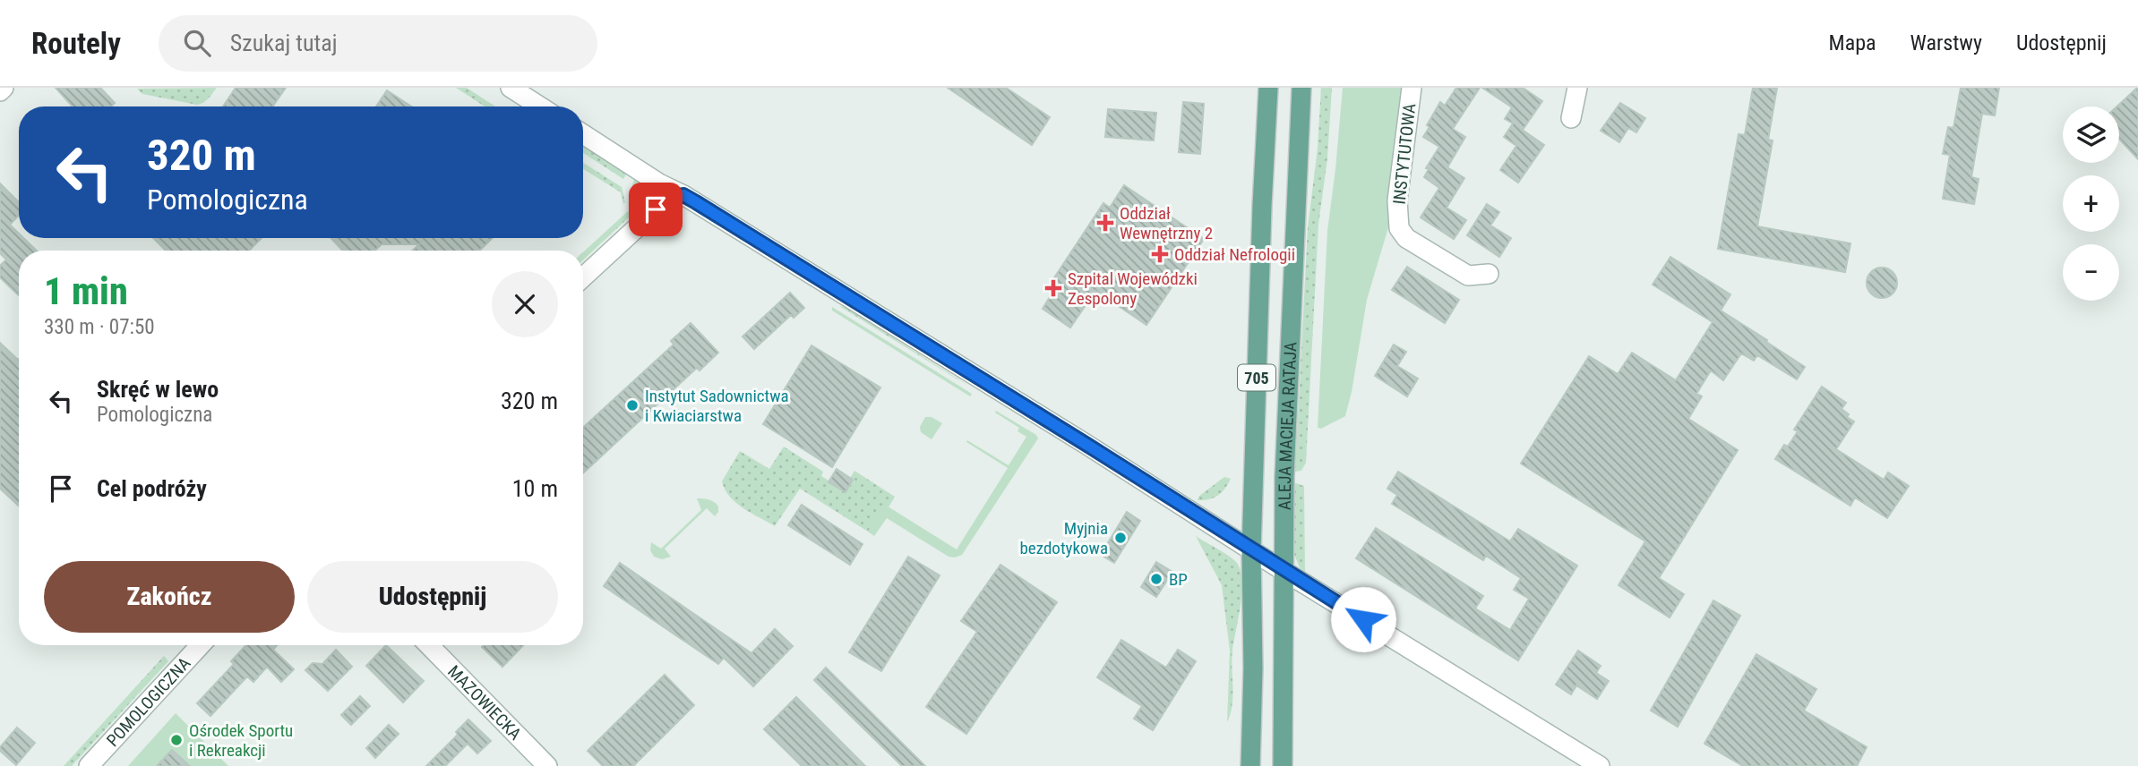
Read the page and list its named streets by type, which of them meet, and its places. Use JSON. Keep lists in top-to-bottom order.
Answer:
{
  "streets": {
    "main road": ["705", "ALEJA MACIEJA RATAJA"],
    "street": ["INSTYTUTOWA", "POMOLOGICZNA", "MAZOWIECKA"]
  },
  "places": {
    "health": ["Oddział Wewnętrzny 2", "Oddział Nefrologii", "Szpital Wojewódzki Zespolony"],
    "other": [
      "Instytut Sadownictwa i Kwiaciarstwa",
      "Myjnia bezdotykowa",
      "BP",
      "Ośrodek Sportu i Rekreakcji"
    ]
  },
  "page": {
    "header": "Routely",
    "search": "Szukaj tutaj",
    "nav": ["Mapa", "Warstwy", "Udostępnij"],
    "map_buttons": ["+", "−"],
    "turn": ["320 m", "Pomologiczna"],
    "heading": ["1 min", "330 m · 07:50"],
    "list": [
      {
        "name": "Skręć w lewo",
        "note": "Pomologiczna",
        "value": "320 m"
      },
      {
        "name": "Cel podróży",
        "value": "10 m"
      }
    ],
    "buttons": ["Zakończ", "Udostępnij"]
  }
}
